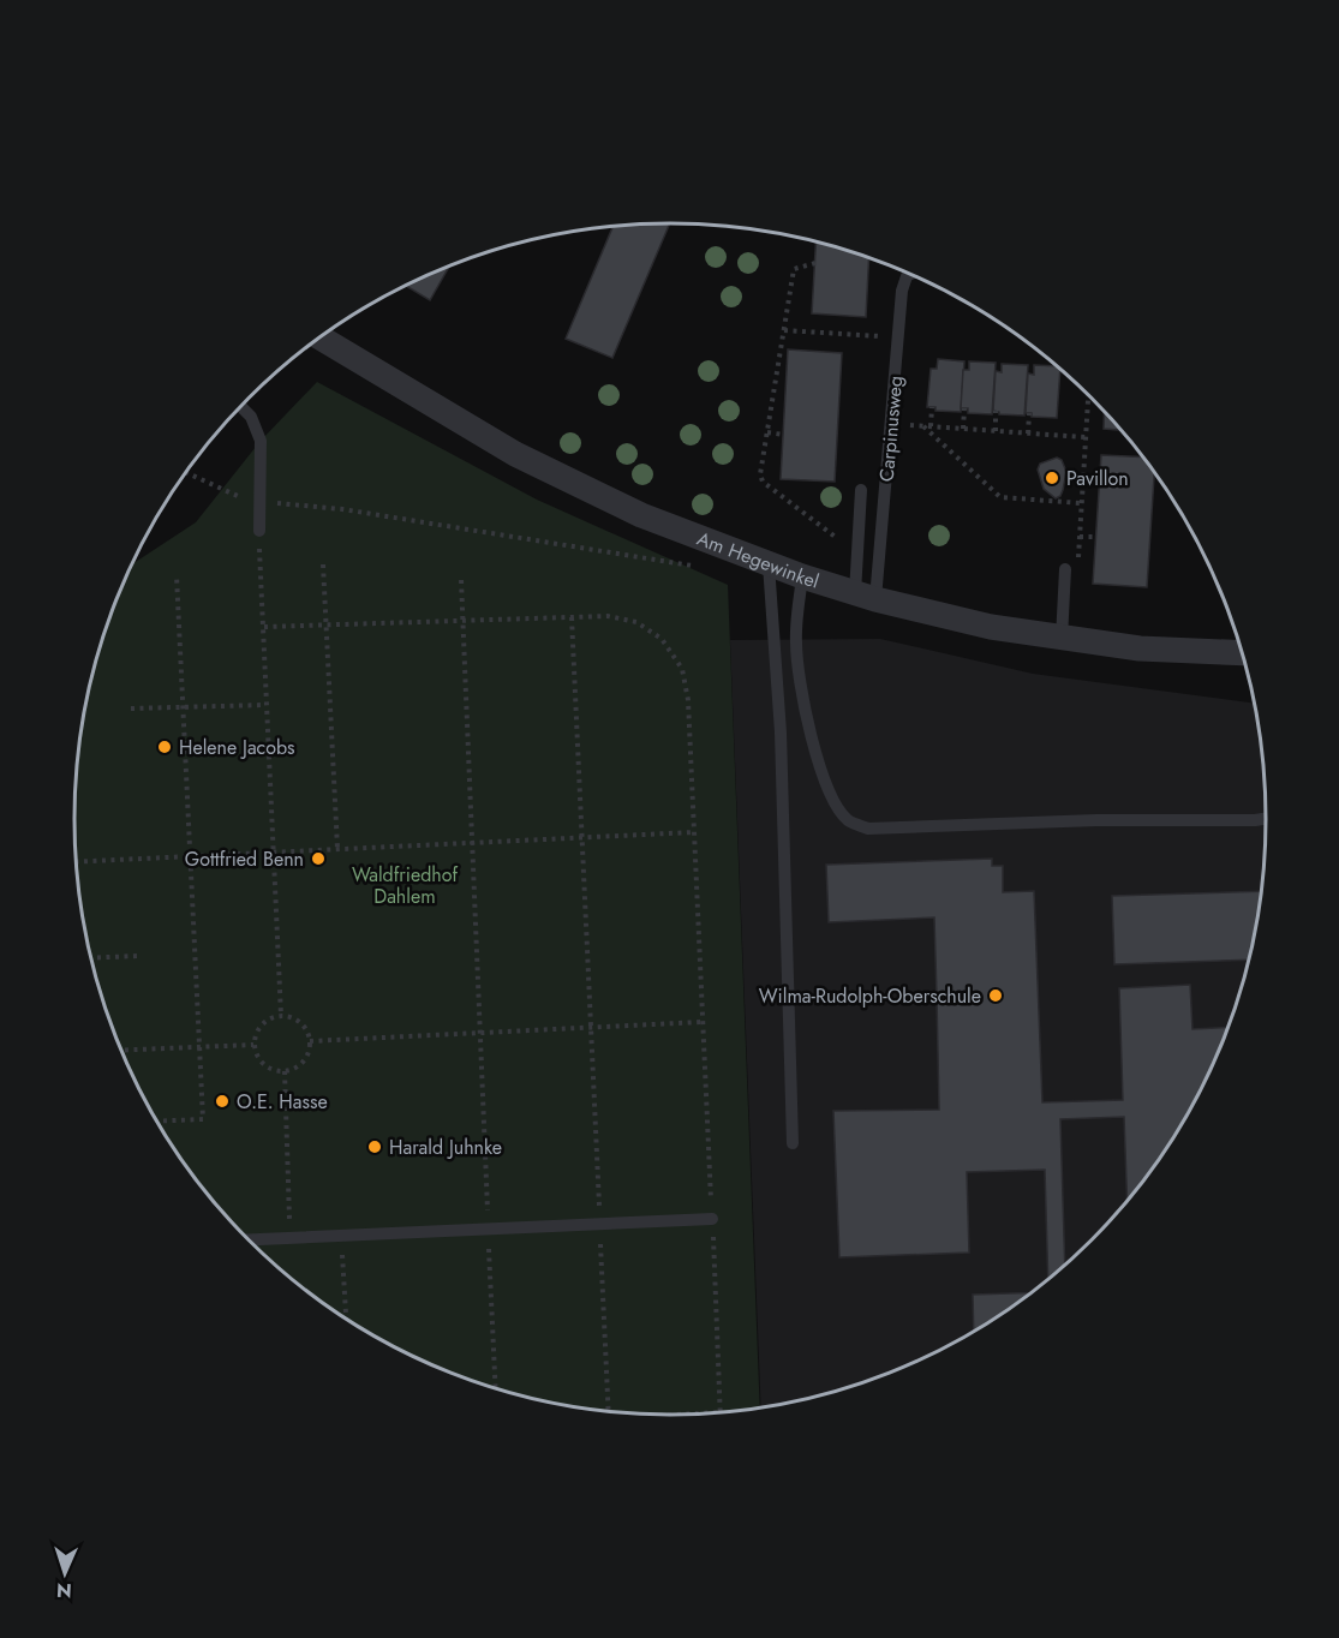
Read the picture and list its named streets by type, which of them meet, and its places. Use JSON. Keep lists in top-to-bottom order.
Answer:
{
  "streets": {
    "street": ["Am Hegewinkel"],
    "lane": ["Carpinusweg"]
  },
  "crossings": [
    ["Carpinusweg", "Am Hegewinkel"]
  ],
  "parks": ["Waldfriedhof Dahlem"],
  "places": [
    "Pavillon",
    "Helene Jacobs",
    "Gottfried Benn",
    "Wilma-Rudolph-Oberschule",
    "O.E. Hasse",
    "Harald Juhnke"
  ],
  "north": "bottom"
}
